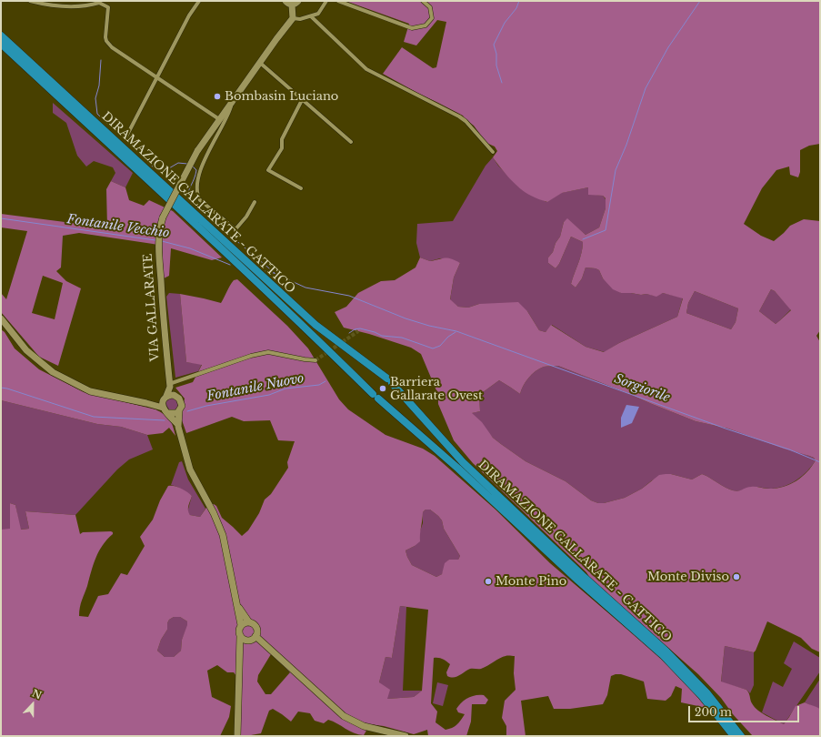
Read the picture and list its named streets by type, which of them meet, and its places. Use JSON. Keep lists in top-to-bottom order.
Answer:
{
  "streets": {
    "highway": ["DIRAMAZIONE GALLARATE - GATTICO"],
    "street": ["VIA GALLARATE"]
  },
  "water": ["Fontanile Vecchio", "Fontanile Nuovo", "Sorgiorile"],
  "places": [
    "Bombasin Luciano",
    "Barriera Gallarate Ovest",
    "Monte Diviso",
    "Monte Pino"
  ],
  "scale_bar": "200 m",
  "north": "top"
}
